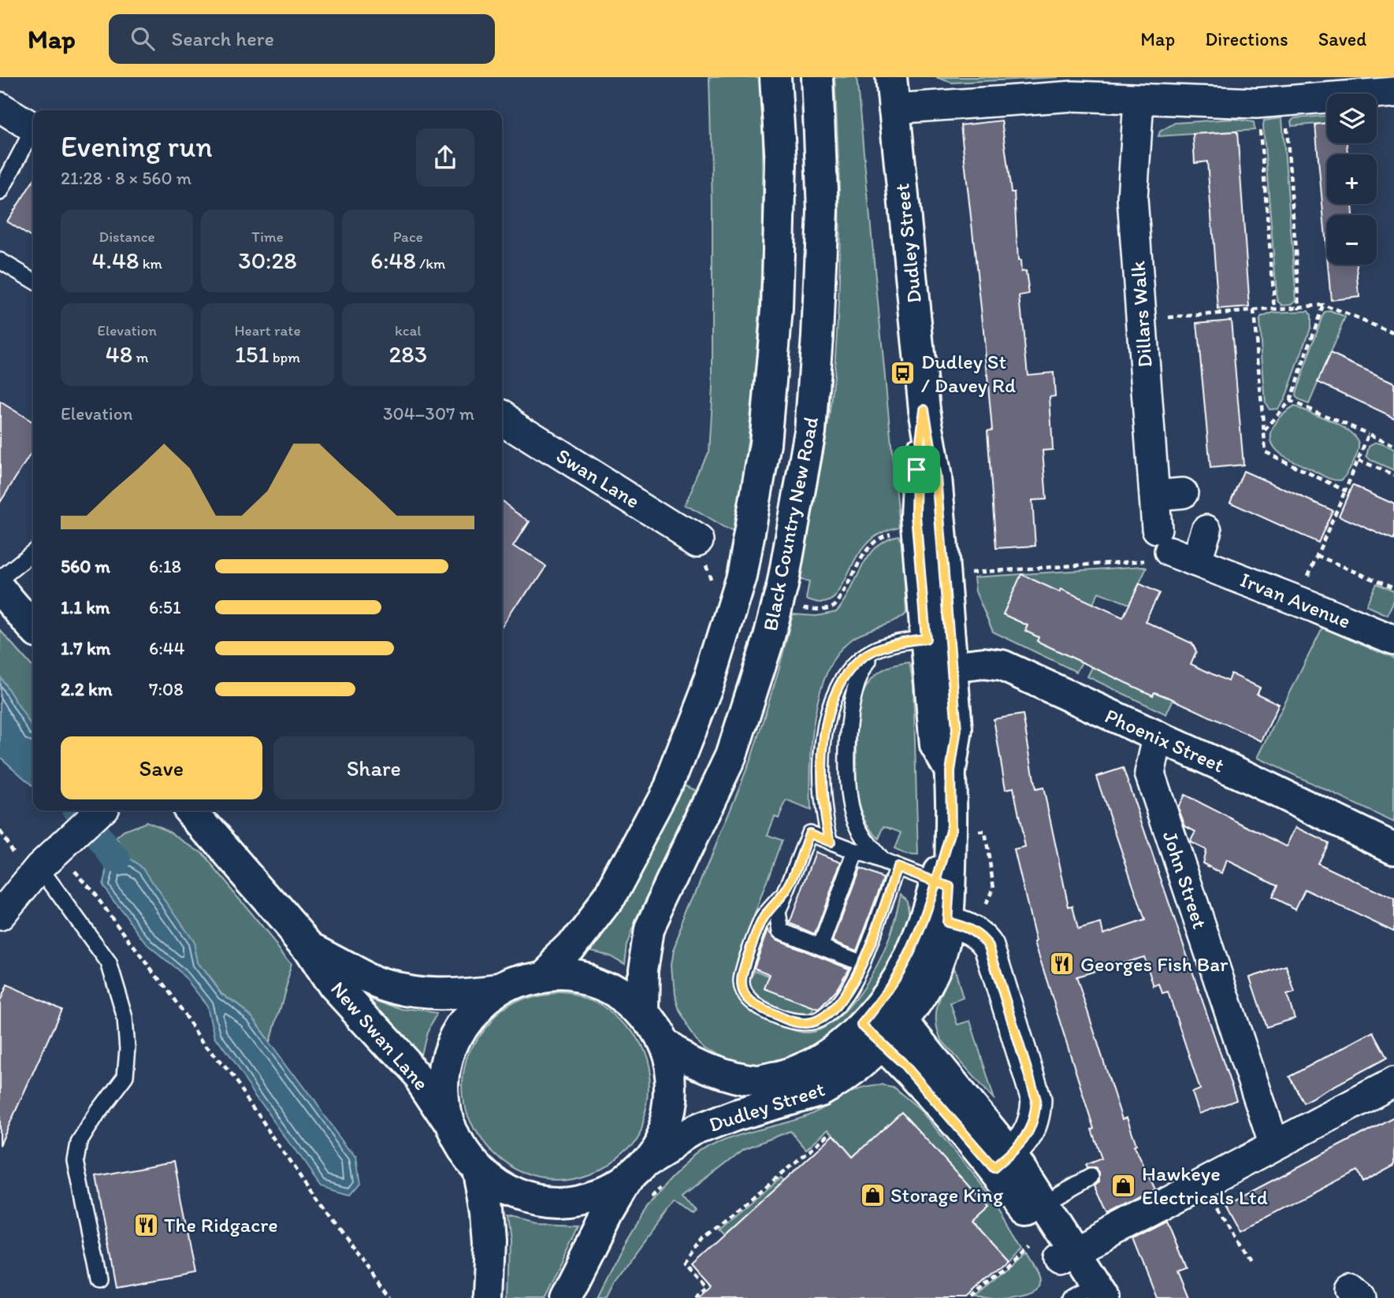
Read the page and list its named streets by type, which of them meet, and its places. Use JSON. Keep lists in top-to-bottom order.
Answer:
{
  "streets": {
    "main road": [
      "Dudley Street",
      "Black Country New Road",
      "Phoenix Street",
      "New Swan Lane"
    ],
    "street": [
      "Dillars Walk",
      "Swan Lane",
      "Irvan Avenue",
      "John Street"
    ]
  },
  "crossings": [
    ["Dudley Street", "Phoenix Street"],
    ["Dillars Walk", "Irvan Avenue"],
    ["Phoenix Street", "John Street"]
  ],
  "places": {
    "bus stop": ["Dudley St / Davey Rd"],
    "restaurant": ["Georges Fish Bar", "The Ridgacre"],
    "shop": ["Hawkeye Electricals Ltd", "Storage King"]
  },
  "page": {
    "header": "Map",
    "search": "Search here",
    "nav": ["Map", "Directions", "Saved"],
    "map_buttons": ["+", "−"],
    "heading": ["Evening run", "21:28 · 8 × 560 m"],
    "stats": [
      ["Distance", "4.48 km"],
      ["Time", "30:28"],
      ["Pace", "6:48 /km"],
      ["Elevation", "48 m"],
      ["Heart rate", "151 bpm"],
      ["kcal", "283"]
    ],
    "chart": ["Elevation", "304–307 m"],
    "list": [
      {
        "name": "560 m",
        "note": "6:18"
      },
      {
        "name": "1.1 km",
        "note": "6:51"
      },
      {
        "name": "1.7 km",
        "note": "6:44"
      },
      {
        "name": "2.2 km",
        "note": "7:08"
      }
    ],
    "buttons": ["Save", "Share"]
  }
}
